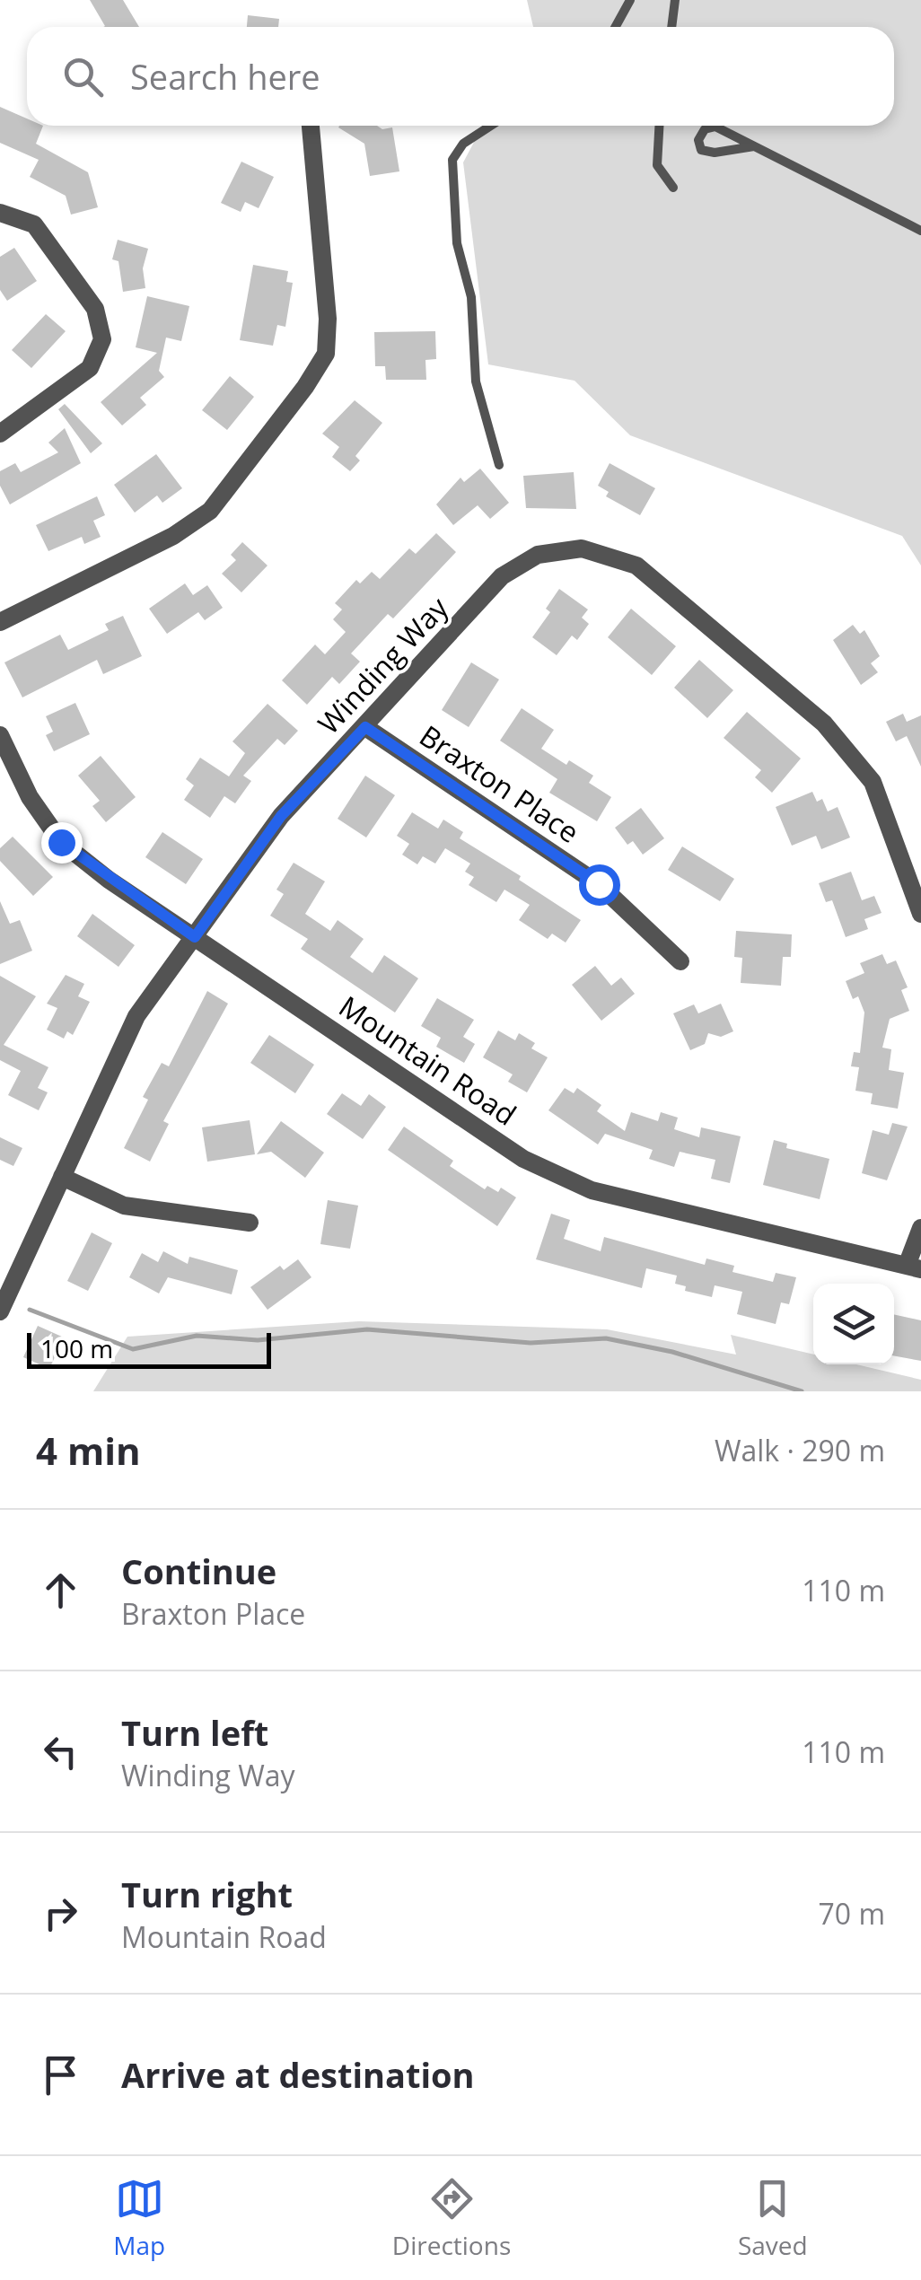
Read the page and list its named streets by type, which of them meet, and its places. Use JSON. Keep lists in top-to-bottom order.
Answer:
{
  "streets": {
    "street": ["Winding Way", "Braxton Place", "Mountain Road"]
  },
  "crossings": [
    ["Winding Way", "Braxton Place"],
    ["Winding Way", "Mountain Road"]
  ],
  "scale_bar": "100 m",
  "page": {
    "search": "Search here",
    "scale": "100 m",
    "heading": ["4 min", "Walk · 290 m"],
    "list": [
      ["Continue", "Braxton Place", "110 m"],
      ["Turn left", "Winding Way", "110 m"],
      ["Turn right", "Mountain Road", "70 m"],
      "Arrive at destination"
    ],
    "nav": ["Map", "Directions", "Saved"]
  }
}
